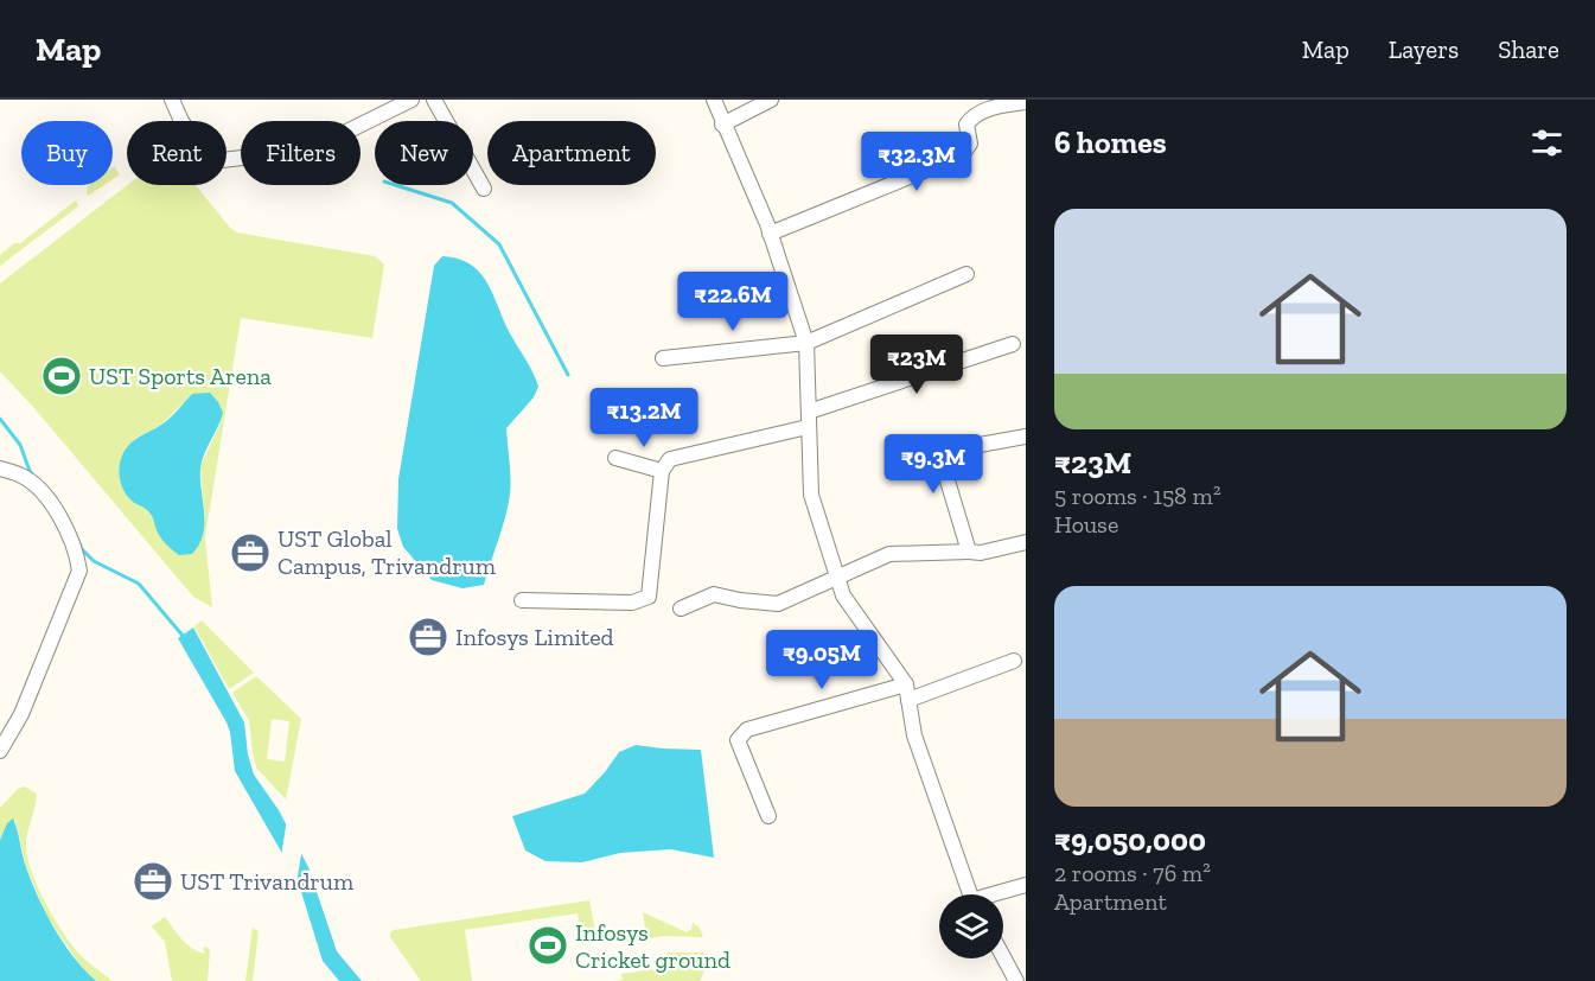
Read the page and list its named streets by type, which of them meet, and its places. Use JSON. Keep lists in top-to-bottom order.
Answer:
{
  "places": {
    "sports": ["UST Sports Arena", "Infosys Cricket ground"],
    "office": ["UST Global Campus, Trivandrum", "Infosys Limited", "UST Trivandrum"]
  },
  "page": {
    "header": "Map",
    "nav": ["Map", "Layers", "Share"],
    "heading": "6 homes",
    "chip": [
      "Buy",
      "Rent",
      "Filters",
      "New",
      "Apartment"
    ],
    "price": [
      "₹32.3M",
      "₹22.6M",
      "₹23M",
      "₹13.2M",
      "₹9.3M",
      "₹9.05M"
    ],
    "list": [
      {
        "name": "₹23M",
        "note": "5 rooms · 158 m² · House"
      },
      {
        "name": "₹9,050,000",
        "note": "2 rooms · 76 m² · Apartment"
      }
    ]
  }
}
